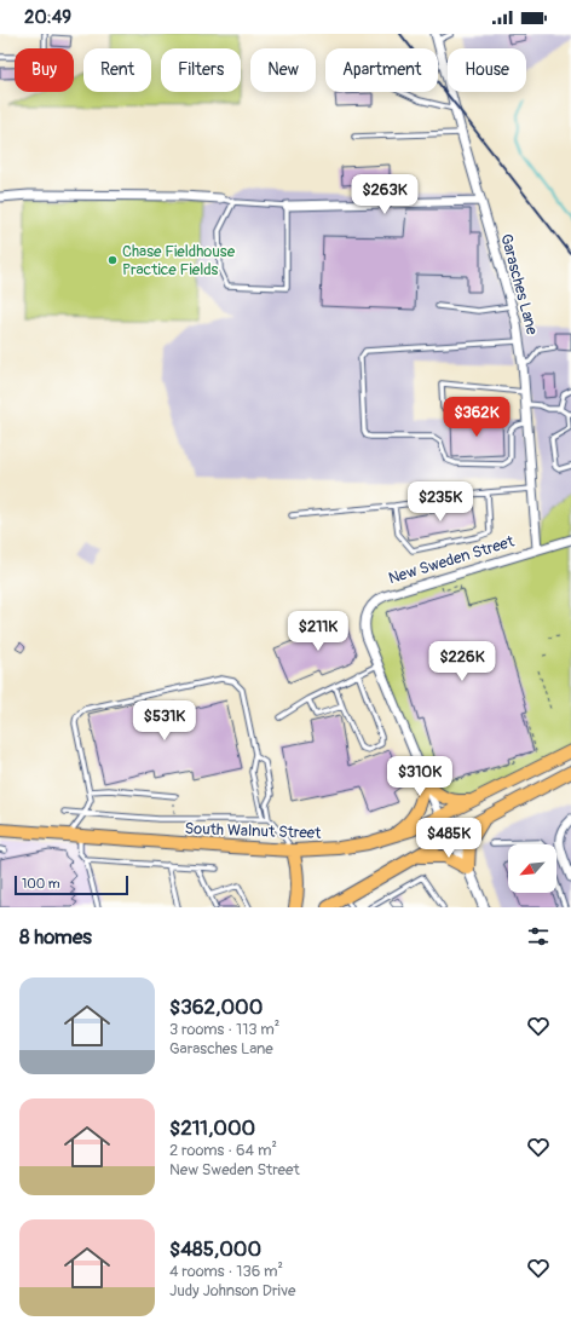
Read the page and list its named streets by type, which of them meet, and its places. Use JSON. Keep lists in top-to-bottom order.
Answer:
{
  "streets": {
    "main road": ["South Walnut Street"],
    "street": ["Garasches Lane", "New Sweden Street"]
  },
  "crossings": [
    ["Garasches Lane", "New Sweden Street"],
    ["New Sweden Street", "South Walnut Street"]
  ],
  "places": ["Chase Fieldhouse Practice Fields"],
  "scale_bar": "100 m",
  "north": "bottom left",
  "page": {
    "status": "20:49",
    "chip": [
      "Buy",
      "Rent",
      "Filters",
      "New",
      "Apartment",
      "House"
    ],
    "price": [
      "$263K",
      "$362K",
      "$235K",
      "$211K",
      "$226K",
      "$531K",
      "$310K",
      "$485K"
    ],
    "scale": "100 m",
    "heading": "8 homes",
    "list": [
      {
        "name": "$362,000",
        "note": "3 rooms · 113 m² · Garasches Lane"
      },
      {
        "name": "$211,000",
        "note": "2 rooms · 64 m² · New Sweden Street"
      },
      {
        "name": "$485,000",
        "note": "4 rooms · 136 m² · Judy Johnson Drive"
      }
    ]
  }
}
